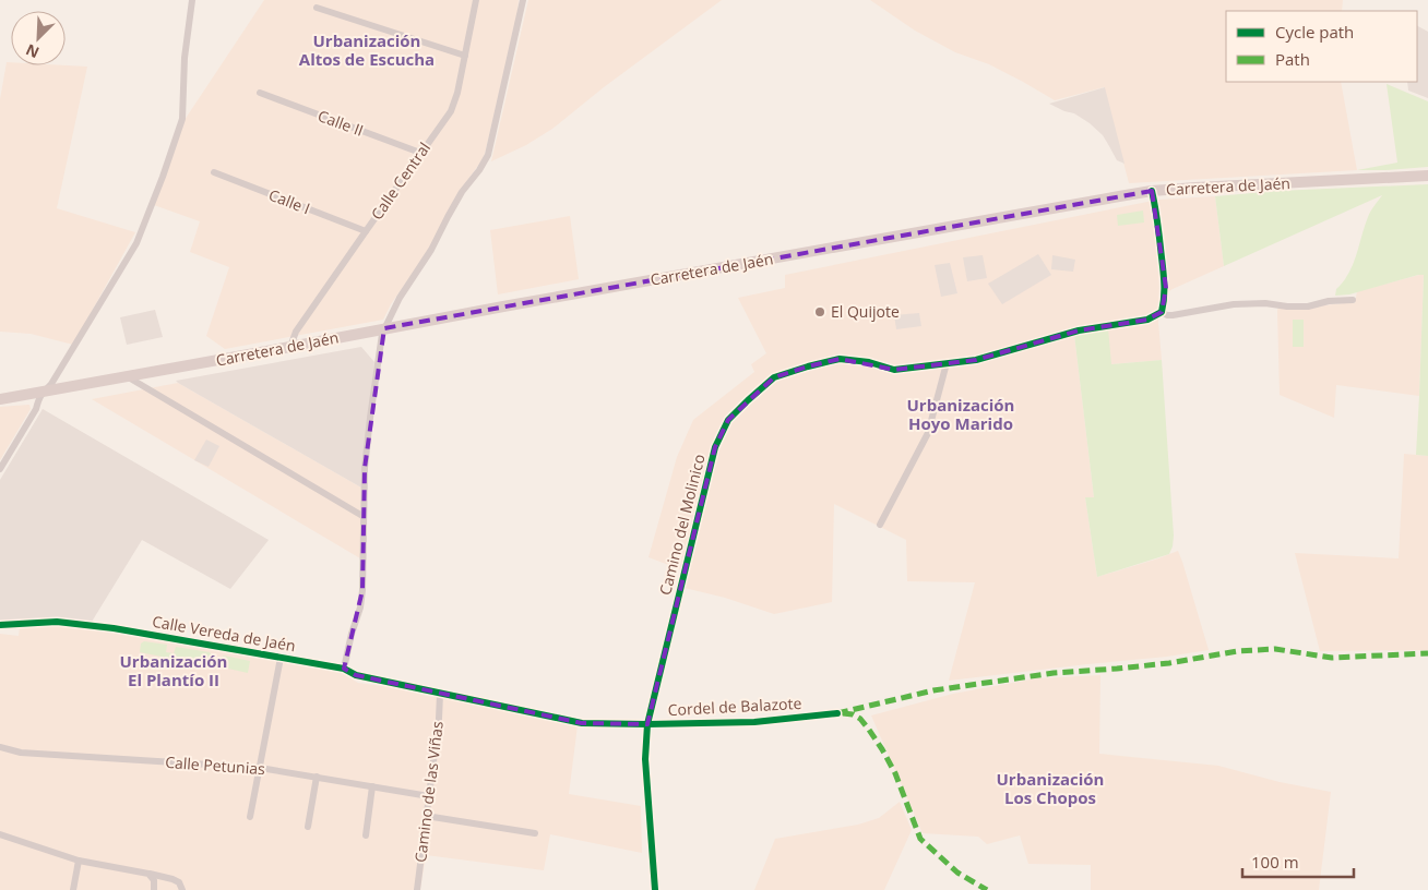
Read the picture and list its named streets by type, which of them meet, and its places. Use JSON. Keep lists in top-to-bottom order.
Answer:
{
  "streets": {
    "highway": ["Carretera de Jaén"],
    "street": [
      "Calle II",
      "Calle Central",
      "Calle I",
      "Camino del Molinico",
      "Calle Vereda de Jaén",
      "Cordel de Balazote",
      "Calle Petunias",
      "Camino de las Viñas"
    ]
  },
  "crossings": [
    ["Calle II", "Calle Central"],
    ["Calle Central", "Carretera de Jaén"],
    ["Calle Central", "Calle I"],
    ["Camino del Molinico", "Cordel de Balazote"],
    ["Calle Vereda de Jaén", "Cordel de Balazote"],
    ["Calle Vereda de Jaén", "Camino de las Viñas"],
    ["Cordel de Balazote", "Camino de las Viñas"],
    ["Calle Petunias", "Camino de las Viñas"]
  ],
  "districts": [
    "Urbanización Altos de Escucha",
    "Urbanización Hoyo Marido",
    "Urbanización El Plantío II",
    "Urbanización Los Chopos"
  ],
  "places": ["El Quijote"],
  "legend": ["Cycle path", "Path"],
  "scale_bar": "100 m",
  "north": "bottom left"
}
